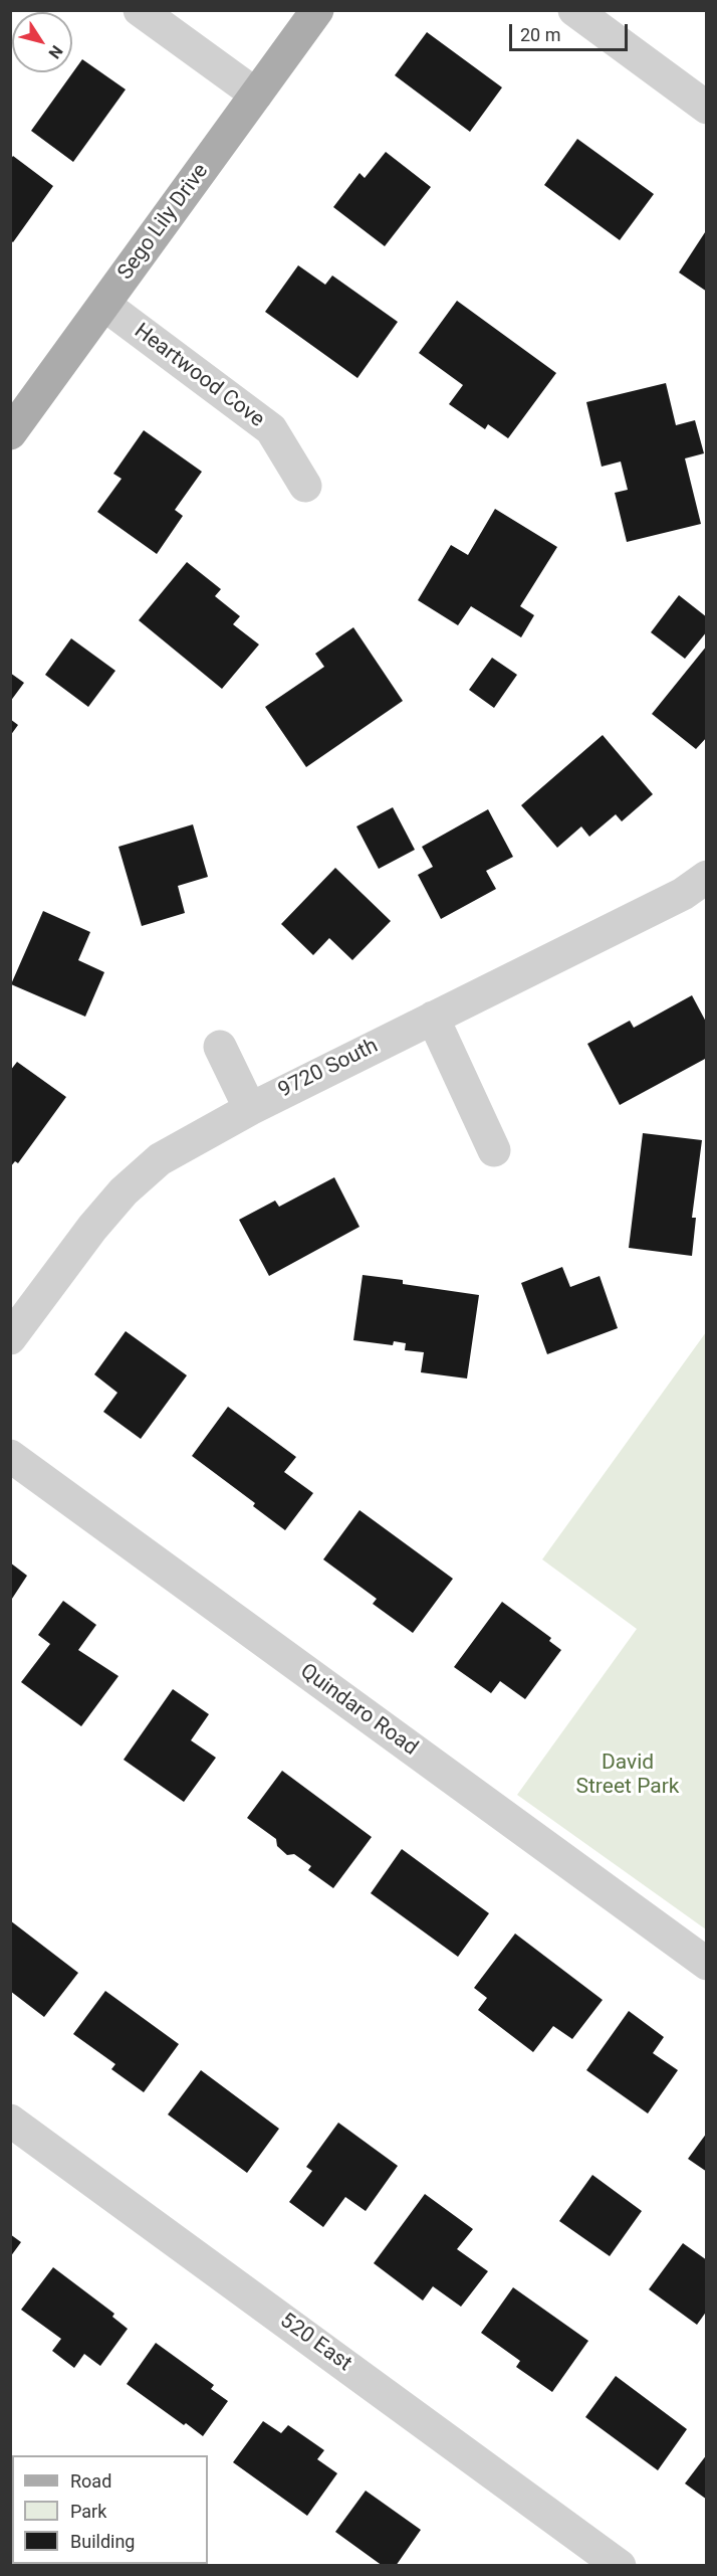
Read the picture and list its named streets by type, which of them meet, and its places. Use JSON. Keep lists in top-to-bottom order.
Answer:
{
  "streets": {
    "main road": ["Sego Lily Drive"],
    "street": [
      "Heartwood Cove",
      "9720 South",
      "Quindaro Road",
      "520 East"
    ]
  },
  "crossings": [
    ["Sego Lily Drive", "Heartwood Cove"]
  ],
  "parks": ["David Street Park"],
  "legend": ["Road", "Park", "Building"],
  "scale_bar": "20 m",
  "north": "bottom right"
}
